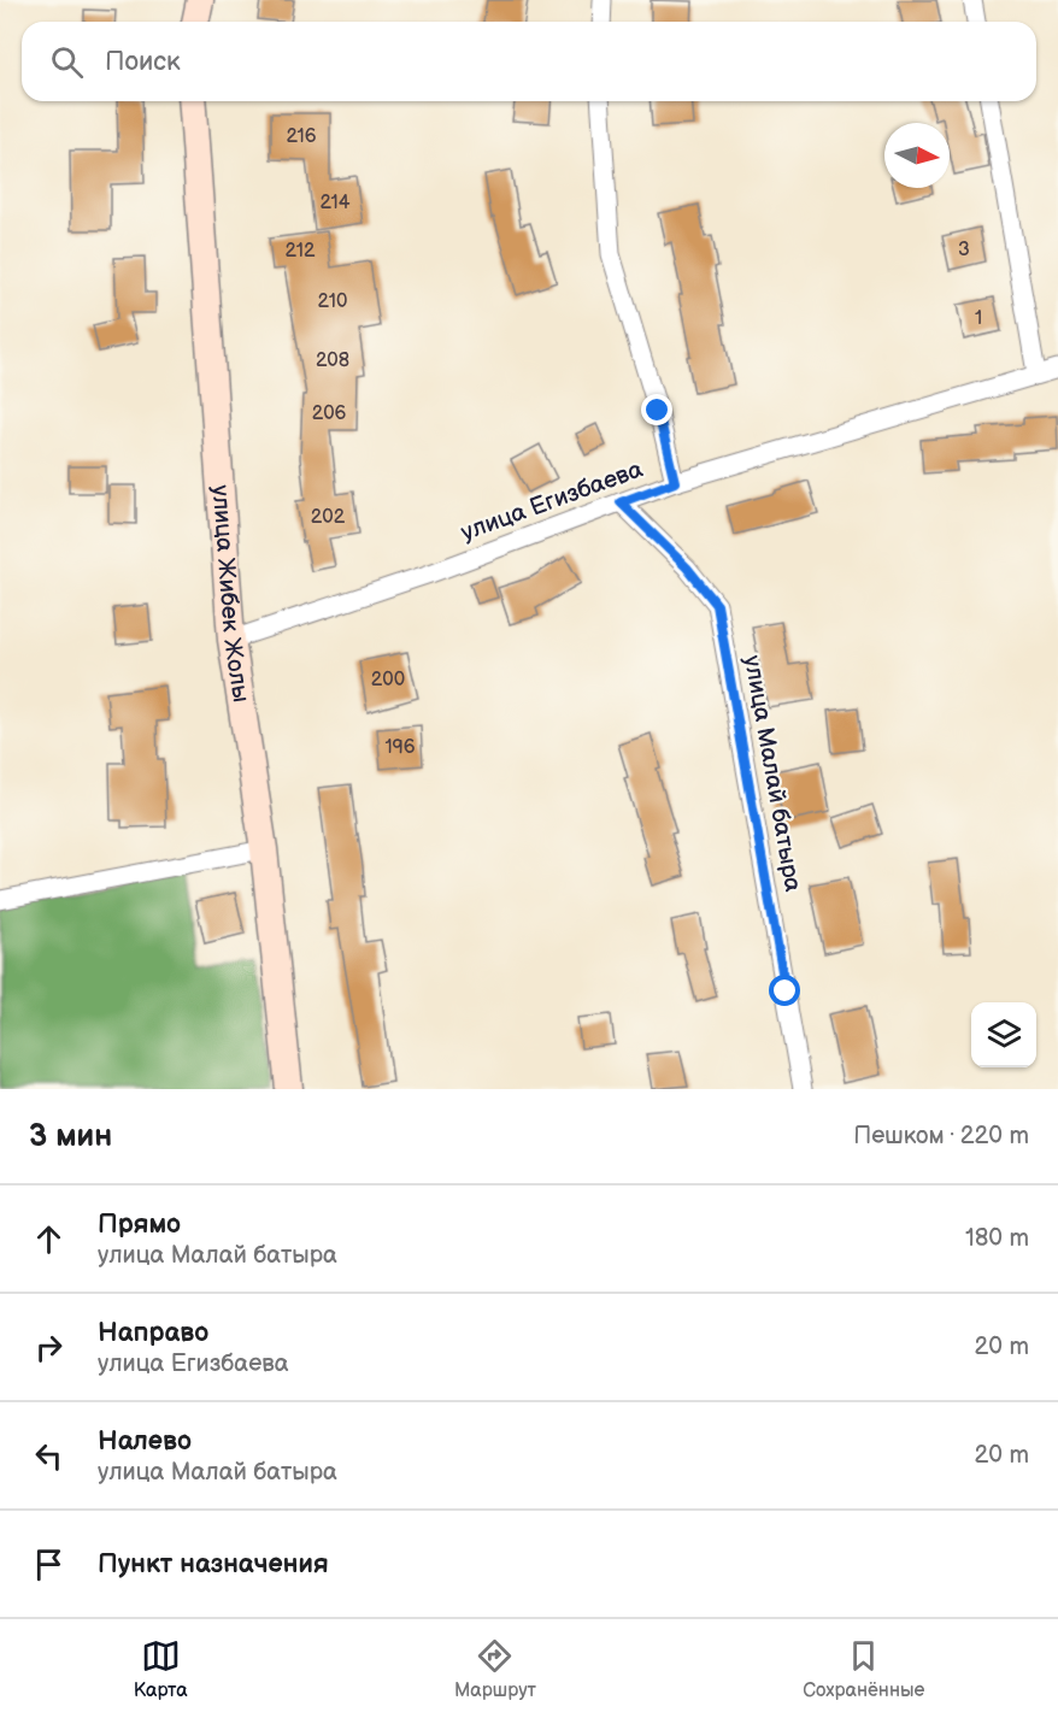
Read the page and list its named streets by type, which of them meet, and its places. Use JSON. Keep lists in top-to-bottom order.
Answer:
{
  "streets": {
    "main road": ["улица Жибек Жолы"],
    "street": ["улица Егизбаева", "улица Малай батыра"]
  },
  "crossings": [
    ["улица Егизбаева", "улица Жибек Жолы"],
    ["улица Егизбаева", "улица Малай батыра"]
  ],
  "house_numbers": [
    "216",
    "214",
    "3",
    "212",
    "210",
    "1",
    "208",
    "206",
    "202",
    "200",
    "196"
  ],
  "north": "right",
  "page": {
    "search": "Поиск",
    "heading": ["3 мин", "Пешком · 220 m"],
    "list": [
      ["Прямо", "улица Малай батыра", "180 m"],
      ["Направо", "улица Егизбаева", "20 m"],
      ["Налево", "улица Малай батыра", "20 m"],
      "Пункт назначения"
    ],
    "nav": ["Карта", "Маршрут", "Сохранённые"]
  }
}
